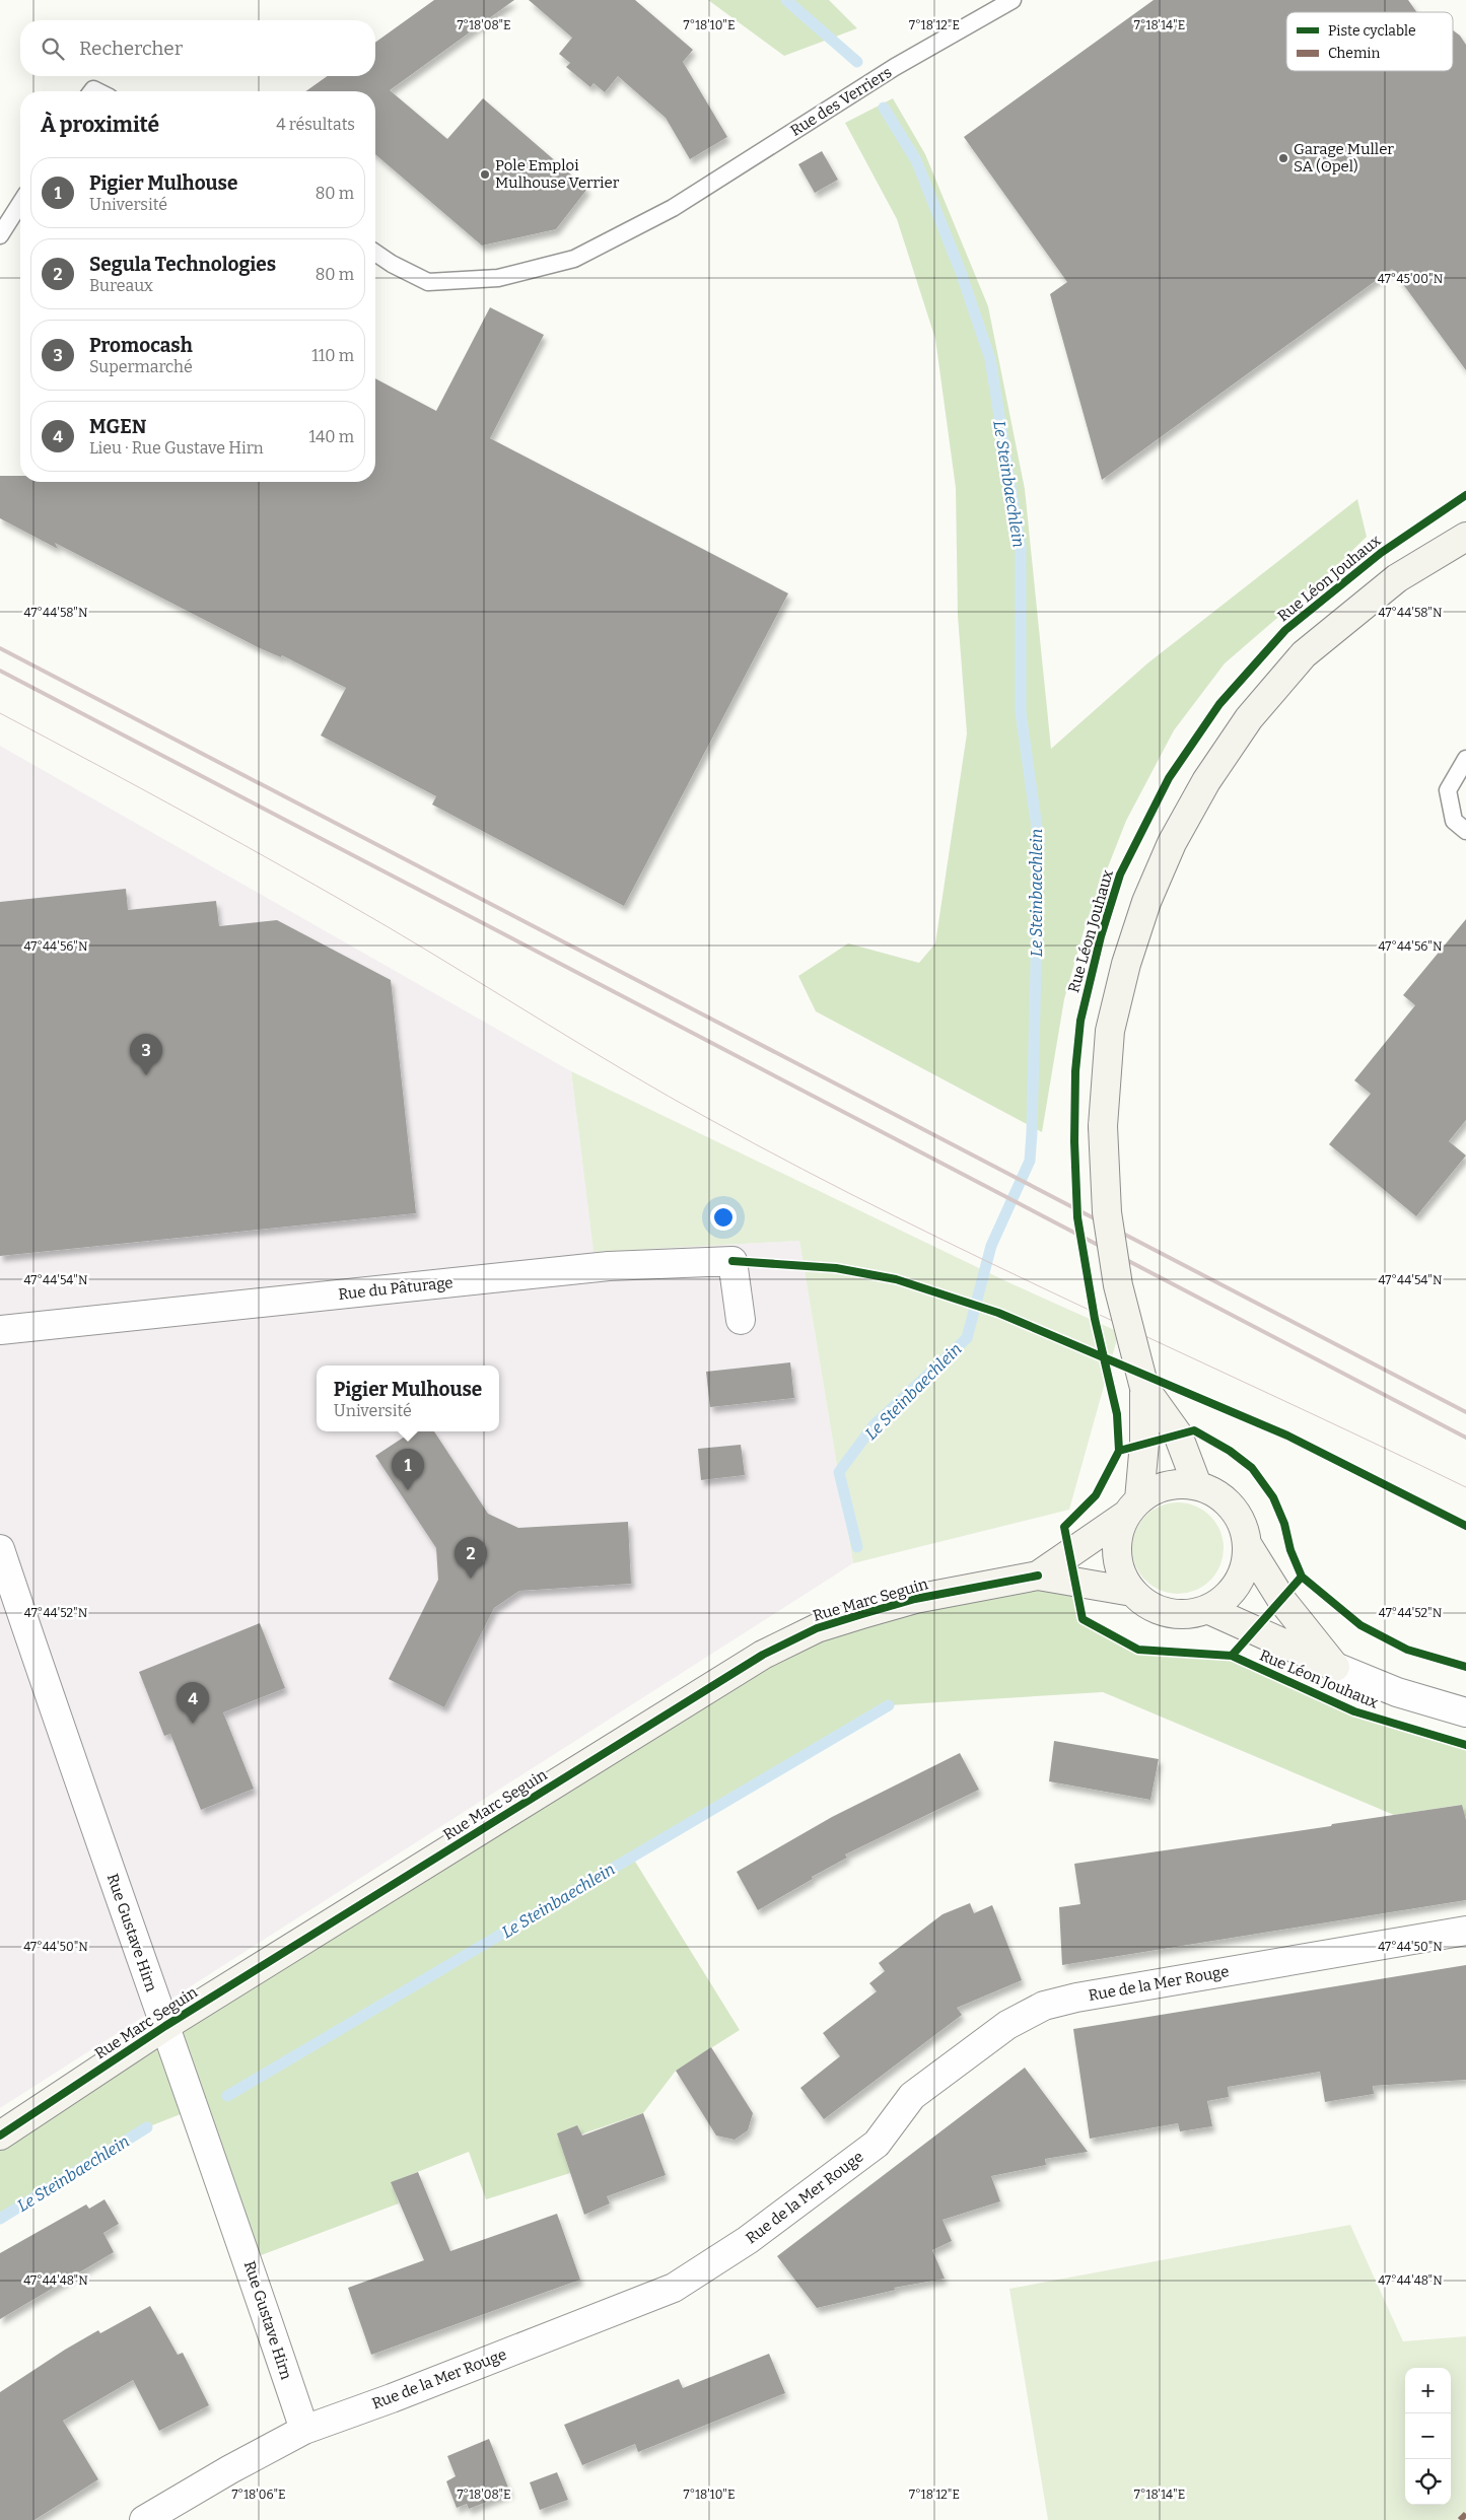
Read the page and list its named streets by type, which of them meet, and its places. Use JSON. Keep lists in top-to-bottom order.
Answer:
{
  "streets": {
    "street": [
      "Rue Léon Jouhaux",
      "Rue du Pâturage",
      "Rue Marc Seguin",
      "Rue Gustave Hirn",
      "Rue de la Mer Rouge"
    ],
    "lane": ["Rue des Verriers"]
  },
  "crossings": [
    ["Rue Léon Jouhaux", "Rue Marc Seguin"],
    ["Rue Marc Seguin", "Rue Gustave Hirn"],
    ["Rue Gustave Hirn", "Rue de la Mer Rouge"]
  ],
  "water": ["Le Steinbaechlein"],
  "places": ["Garage Muller SA (Opel)", "Pole Emploi Mulhouse Verrier"],
  "legend": ["Piste cyclable", "Chemin"],
  "page": {
    "search": "Rechercher",
    "heading": ["À proximité", "4 résultats"],
    "list": [
      {
        "mark": "1",
        "name": "Pigier Mulhouse",
        "note": "Université",
        "value": "80 m"
      },
      {
        "mark": "2",
        "name": "Segula Technologies",
        "note": "Bureaux",
        "value": "80 m"
      },
      {
        "mark": "3",
        "name": "Promocash",
        "note": "Supermarché",
        "value": "110 m"
      },
      {
        "mark": "4",
        "name": "MGEN",
        "note": "Lieu · Rue Gustave Hirn",
        "value": "140 m"
      }
    ],
    "pins": [
      "3",
      "1",
      "2",
      "4"
    ],
    "popup": ["Pigier Mulhouse", "Université"],
    "map_buttons": ["+", "−"]
  },
  "coordinates": [
    "7°18'08\"E",
    "7°18'10\"E",
    "7°18'12\"E",
    "7°18'14\"E",
    "47°45'00\"N",
    "47°44'58\"N",
    "47°44'56\"N",
    "47°44'54\"N",
    "47°44'52\"N",
    "47°44'50\"N",
    "47°44'48\"N",
    "7°18'06\"E"
  ]
}
